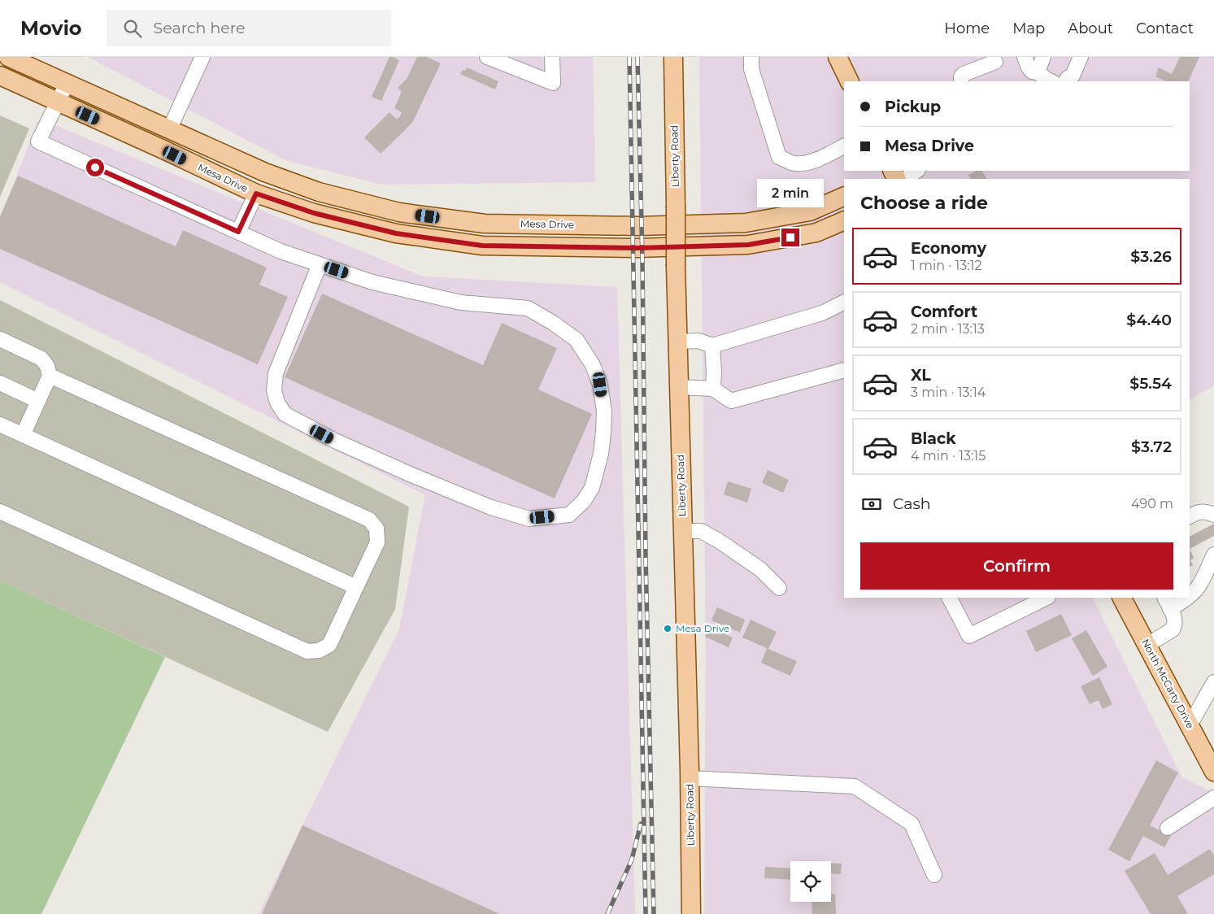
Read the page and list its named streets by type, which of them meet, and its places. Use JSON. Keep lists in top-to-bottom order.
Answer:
{
  "streets": {
    "main road": ["Liberty Road", "Mesa Drive", "North McCarty Drive"]
  },
  "places": ["Mesa Drive"],
  "page": {
    "header": "Movio",
    "search": "Search here",
    "nav": [
      "Home",
      "Map",
      "About",
      "Contact"
    ],
    "banner": ["Pickup", "Mesa Drive"],
    "bubble": "2 min",
    "heading": "Choose a ride",
    "list": [
      {
        "name": "Economy",
        "note": "1 min · 13:12",
        "value": "$3.26"
      },
      {
        "name": "Comfort",
        "note": "2 min · 13:13",
        "value": "$4.40"
      },
      {
        "name": "XL",
        "note": "3 min · 13:14",
        "value": "$5.54"
      },
      {
        "name": "Black",
        "note": "4 min · 13:15",
        "value": "$3.72"
      }
    ],
    "pay": ["Cash", "490 m"],
    "buttons": "Confirm"
  }
}
